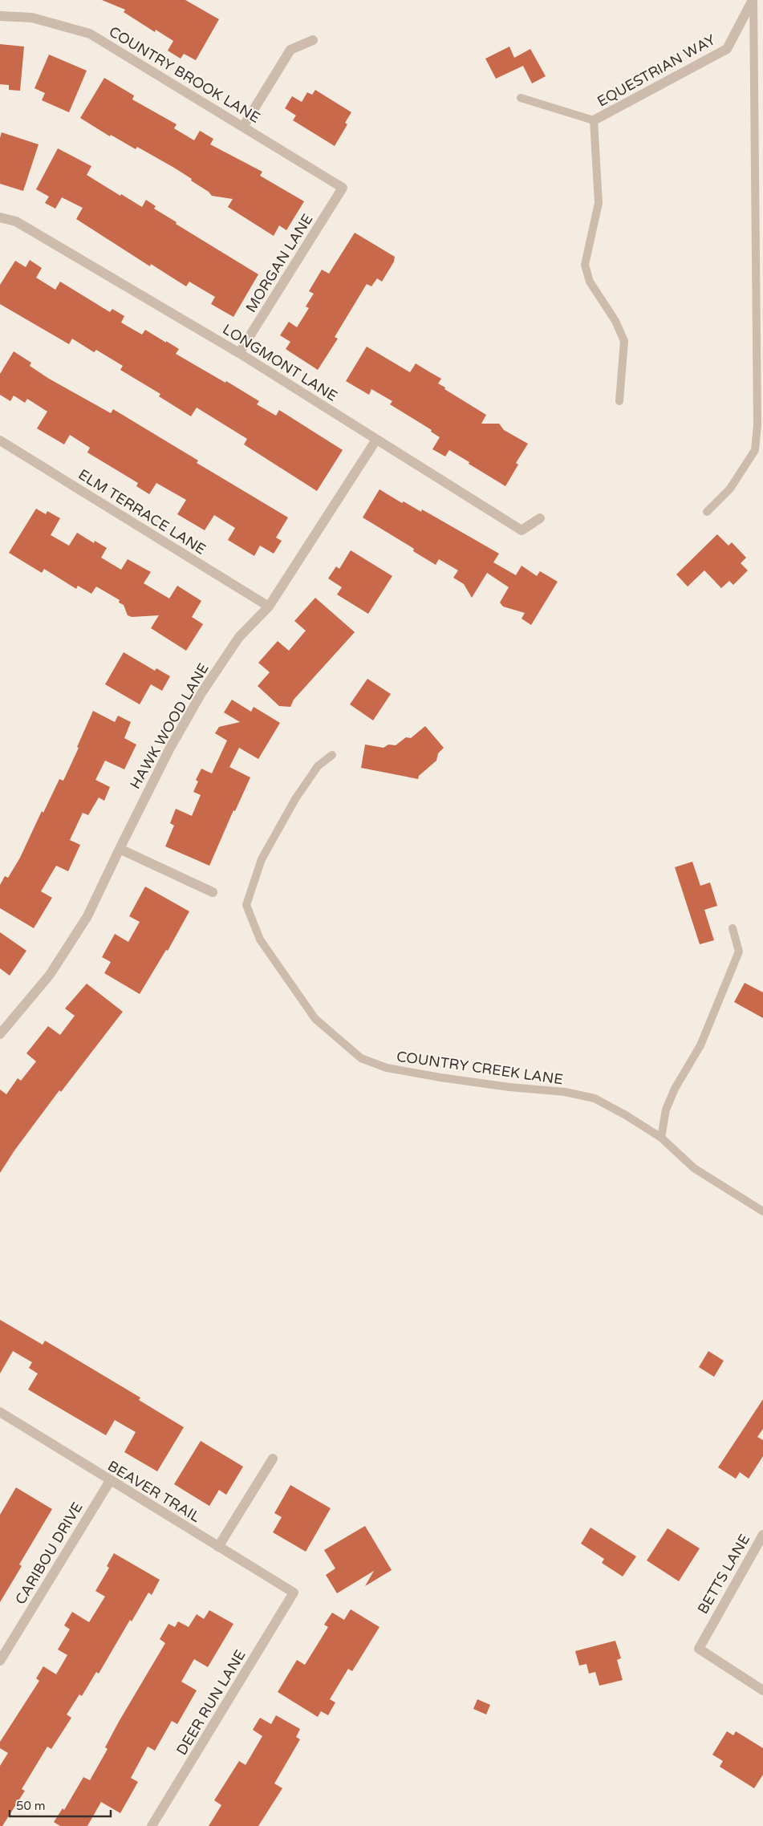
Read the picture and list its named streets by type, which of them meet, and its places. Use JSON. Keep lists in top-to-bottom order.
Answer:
{
  "streets": {
    "street": [
      "EQUESTRIAN WAY",
      "COUNTRY BROOK LANE",
      "MORGAN LANE",
      "LONGMONT LANE",
      "ELM TERRACE LANE",
      "HAWK WOOD LANE",
      "BEAVER TRAIL",
      "CARIBOU DRIVE",
      "BETTS LANE",
      "DEER RUN LANE"
    ],
    "lane": ["COUNTRY CREEK LANE"]
  },
  "crossings": [
    ["COUNTRY BROOK LANE", "MORGAN LANE"],
    ["MORGAN LANE", "LONGMONT LANE"],
    ["LONGMONT LANE", "HAWK WOOD LANE"],
    ["ELM TERRACE LANE", "HAWK WOOD LANE"],
    ["BEAVER TRAIL", "CARIBOU DRIVE"],
    ["BEAVER TRAIL", "DEER RUN LANE"]
  ],
  "scale_bar": "50 m"
}
